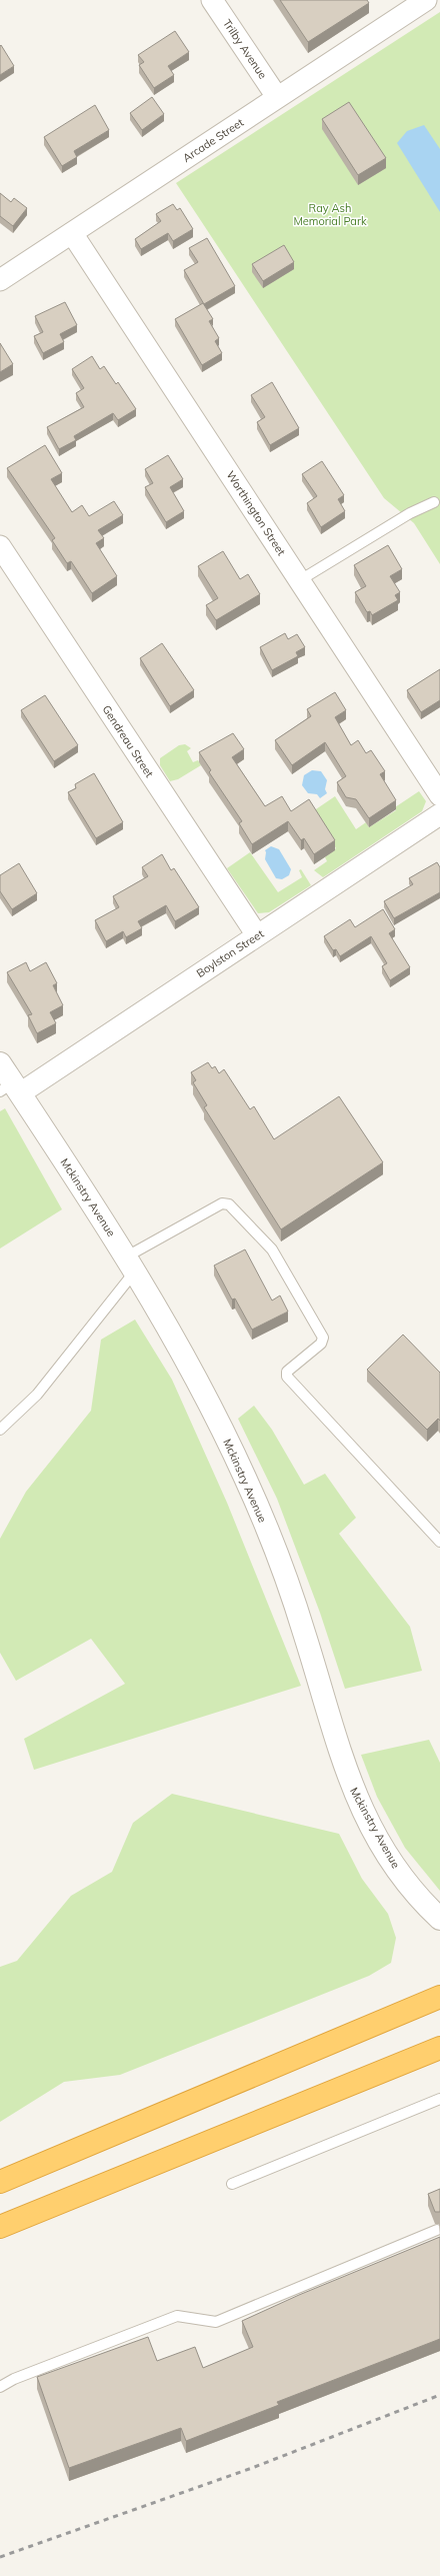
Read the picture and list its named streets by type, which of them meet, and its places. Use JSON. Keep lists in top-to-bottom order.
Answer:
{
  "streets": {
    "street": [
      "Trilby Avenue",
      "Arcade Street",
      "Worthington Street",
      "Gendreau Street",
      "Boylston Street",
      "Mckinstry Avenue"
    ]
  },
  "crossings": [
    ["Trilby Avenue", "Arcade Street"],
    ["Arcade Street", "Worthington Street"],
    ["Gendreau Street", "Boylston Street"],
    ["Boylston Street", "Mckinstry Avenue"]
  ],
  "parks": ["Ray Ash Memorial Park"]
}
